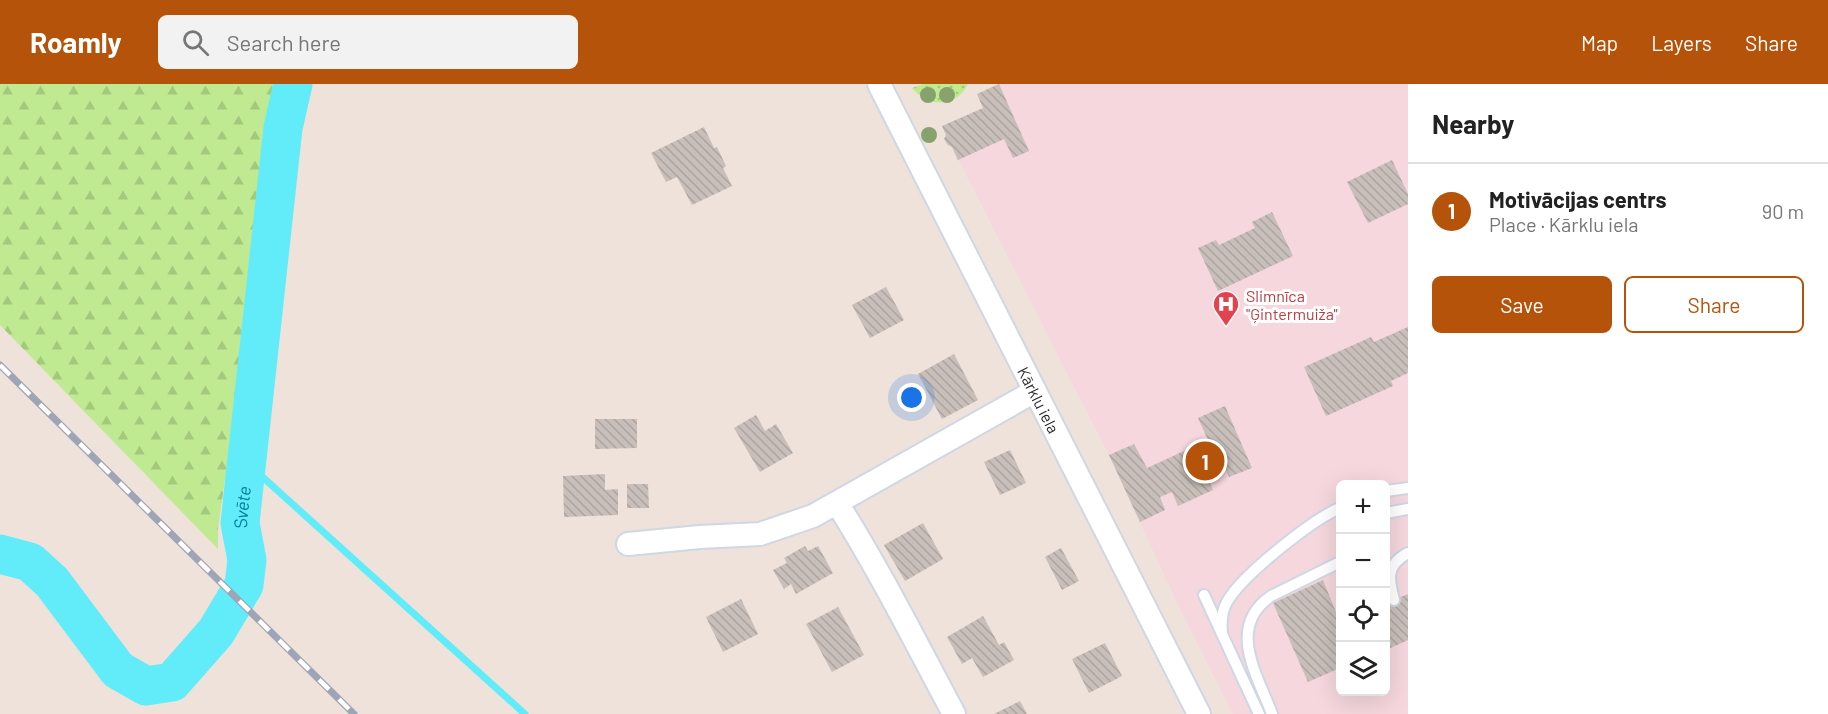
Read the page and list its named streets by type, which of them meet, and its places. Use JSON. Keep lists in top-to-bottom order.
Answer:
{
  "streets": {
    "street": ["Kārklu iela"]
  },
  "water": ["Svēte"],
  "places": {
    "hospital": ["Slimnīca \"Ģintermuiža\""]
  },
  "page": {
    "header": "Roamly",
    "search": "Search here",
    "nav": ["Map", "Layers", "Share"],
    "heading": "Nearby",
    "list": [
      {
        "mark": "1",
        "name": "Motivācijas centrs",
        "note": "Place · Kārklu iela",
        "value": "90 m"
      }
    ],
    "buttons": ["Save", "Share"],
    "pins": "1",
    "map_buttons": ["+", "−"]
  }
}
